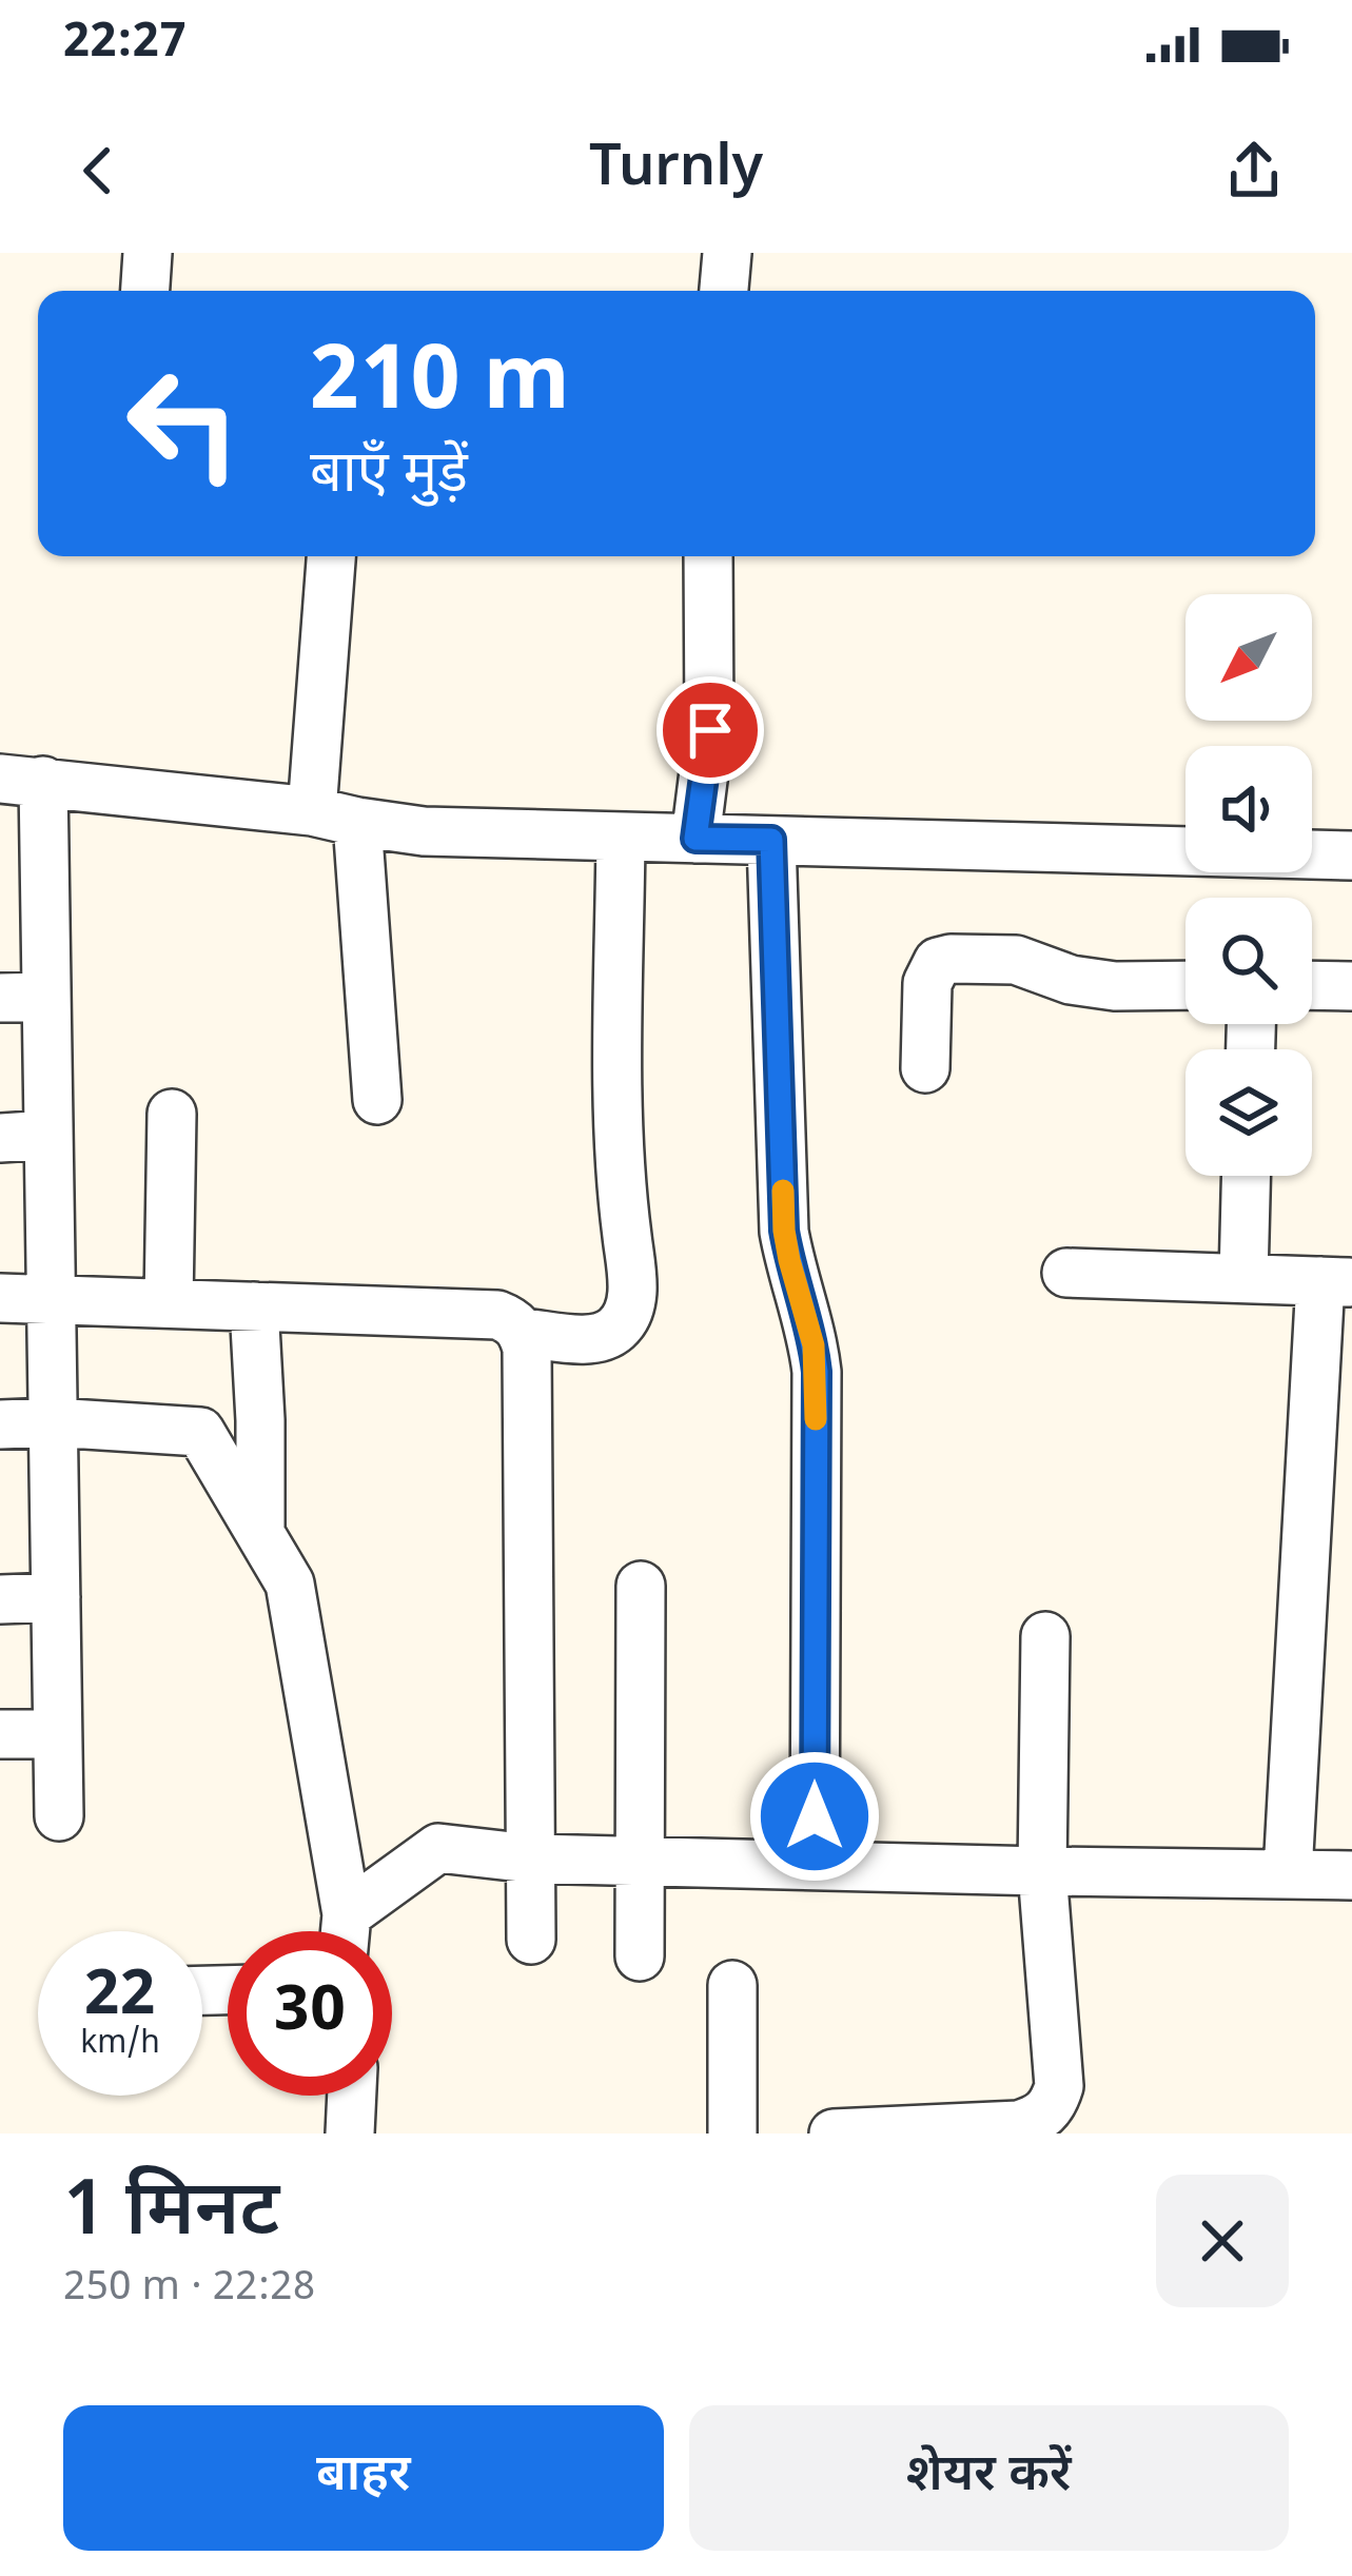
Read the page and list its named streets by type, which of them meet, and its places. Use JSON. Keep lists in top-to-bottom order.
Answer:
{
  "north": "bottom left",
  "page": {
    "status": "22:27",
    "header": "Turnly",
    "turn": ["210 m", "बाएँ मुड़ें"],
    "speed": "22 km/h",
    "limit": "30",
    "heading": ["1 मिनट", "250 m · 22:28"],
    "buttons": ["बाहर", "शेयर करें"]
  }
}
